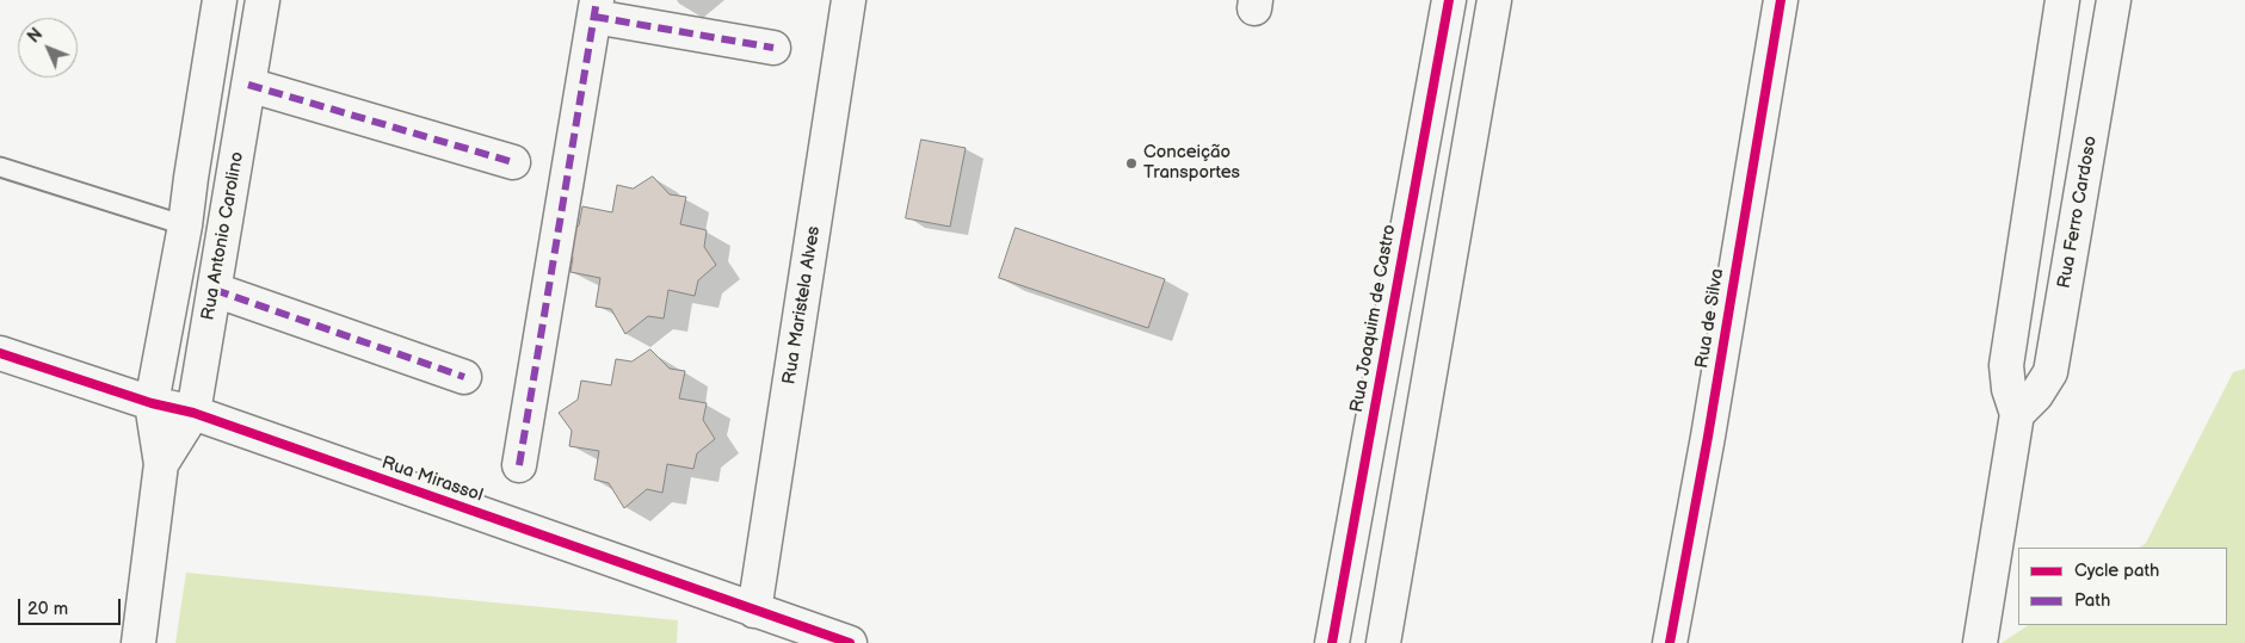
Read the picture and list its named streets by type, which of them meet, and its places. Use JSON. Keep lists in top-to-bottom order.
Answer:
{
  "streets": {
    "street": [
      "Rua Ferro Cardoso",
      "Rua Antonio Carolino",
      "Rua Maristela Alves",
      "Rua Joaquim de Castro",
      "Rua de Silva",
      "Rua Mirassol"
    ]
  },
  "crossings": [
    ["Rua Antonio Carolino", "Rua Mirassol"],
    ["Rua Maristela Alves", "Rua Mirassol"]
  ],
  "places": ["Conceição Transportes"],
  "legend": ["Cycle path", "Path"],
  "scale_bar": "20 m",
  "north": "top left"
}
